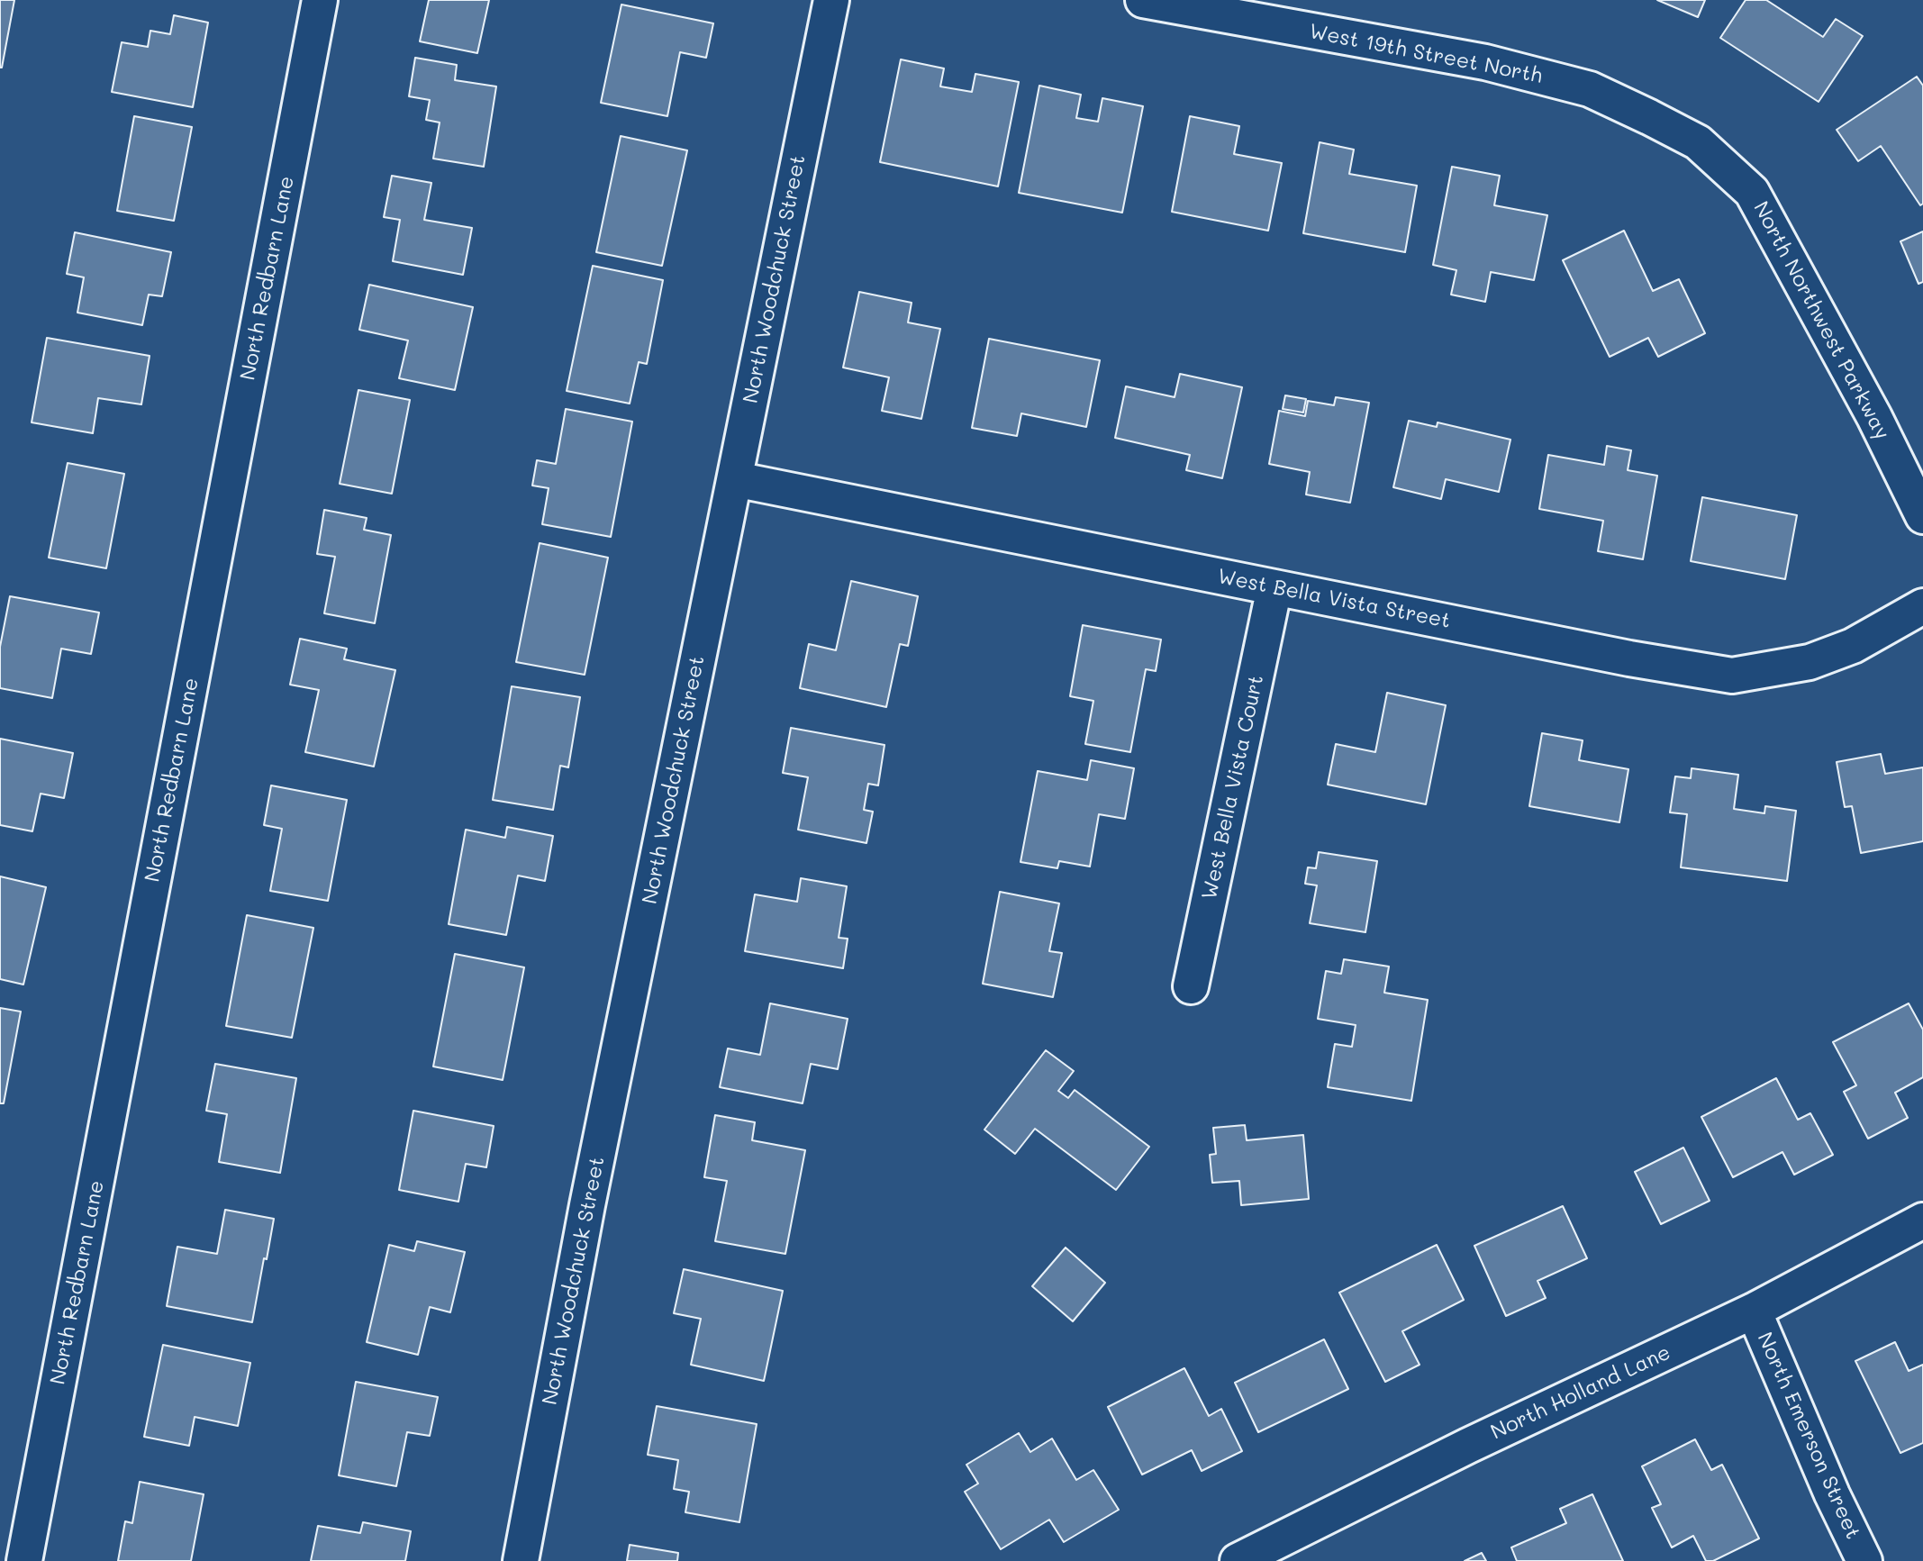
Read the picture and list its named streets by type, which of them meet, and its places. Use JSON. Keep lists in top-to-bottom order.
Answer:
{
  "streets": {
    "street": [
      "West 19th Street North",
      "North Redbarn Lane",
      "North Woodchuck Street",
      "North Northwest Parkway",
      "West Bella Vista Street",
      "West Bella Vista Court",
      "North Holland Lane",
      "North Emerson Street"
    ]
  },
  "crossings": [
    ["West 19th Street North", "North Northwest Parkway"],
    ["North Woodchuck Street", "West Bella Vista Street"],
    ["West Bella Vista Street", "West Bella Vista Court"],
    ["North Holland Lane", "North Emerson Street"]
  ]
}
